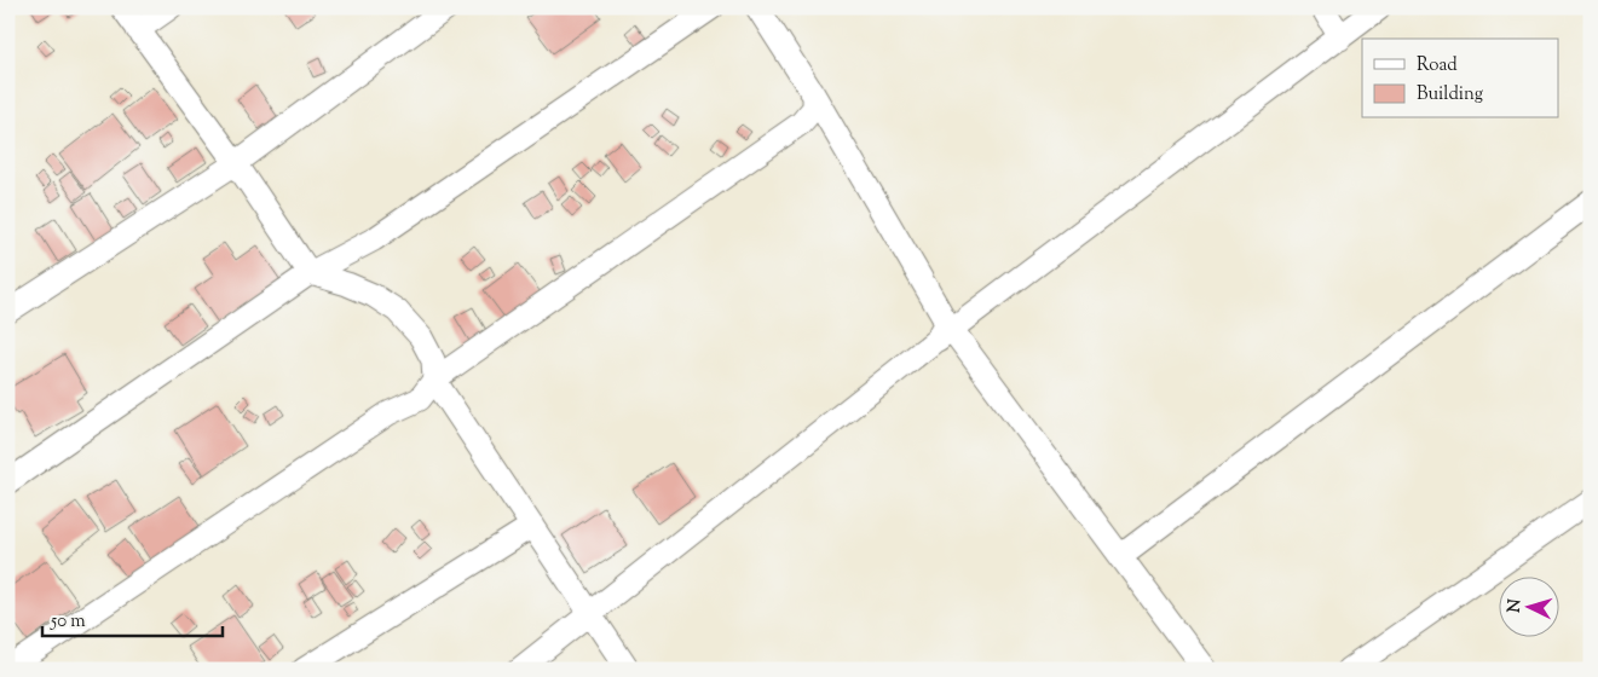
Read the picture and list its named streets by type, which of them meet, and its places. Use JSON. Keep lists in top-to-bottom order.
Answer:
{
  "legend": ["Road", "Building"],
  "scale_bar": "50 m",
  "north": "left"
}
